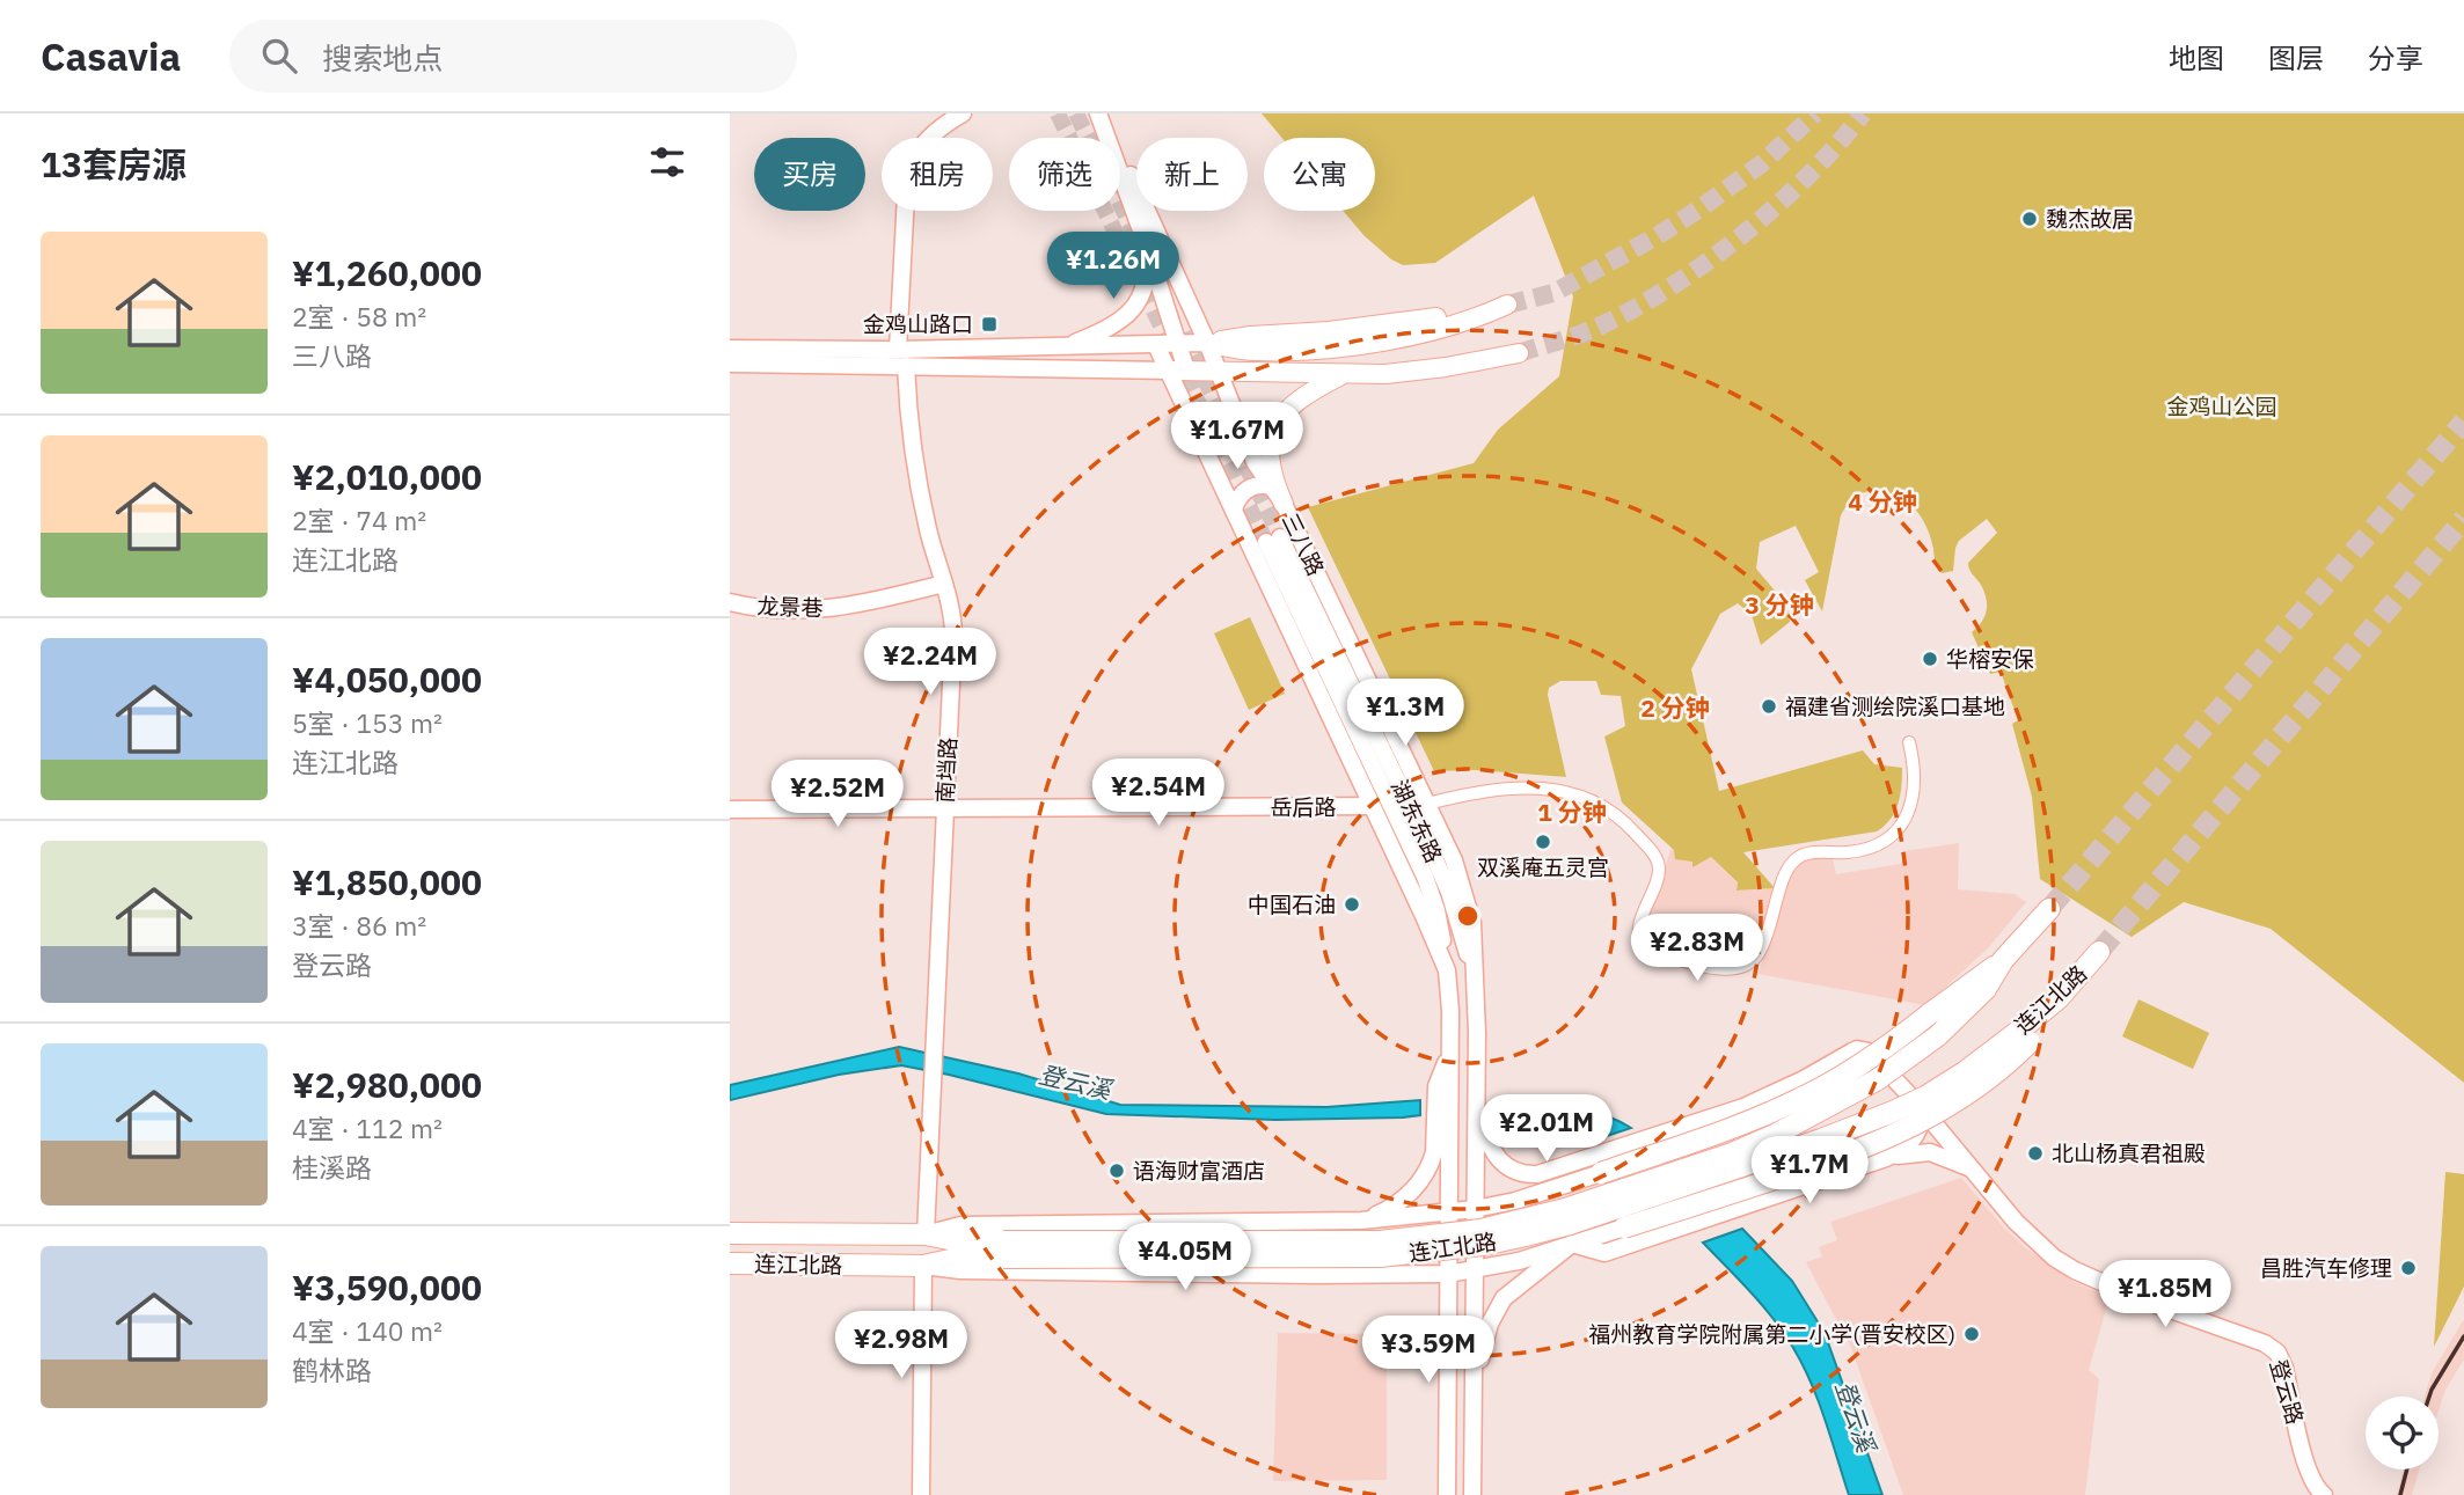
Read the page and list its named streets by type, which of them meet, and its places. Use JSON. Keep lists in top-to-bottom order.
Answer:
{
  "streets": {
    "highway": ["连江北路"],
    "main road": [
      "三八路",
      "龙景巷",
      "南垱路",
      "岳后路",
      "湖东东路",
      "登云路"
    ]
  },
  "crossings": [
    ["三八路", "湖东东路"],
    ["龙景巷", "南垱路"],
    ["南垱路", "岳后路"],
    ["南垱路", "连江北路"]
  ],
  "water": ["登云溪"],
  "parks": ["金鸡山公园"],
  "places": {
    "other": [
      "魏杰故居",
      "华榕安保",
      "福建省测绘院溪口基地",
      "双溪庵五灵宫",
      "中国石油",
      "北山杨真君祖殿",
      "语海财富酒店",
      "昌胜汽车修理",
      "福州教育学院附属第二小学(晋安校区)"
    ],
    "transit": ["金鸡山路口"]
  },
  "page": {
    "header": "Casavia",
    "search": "搜索地点",
    "nav": ["地图", "图层", "分享"],
    "heading": "13套房源",
    "chip": [
      "买房",
      "租房",
      "筛选",
      "新上",
      "公寓"
    ],
    "list": [
      {
        "name": "¥1,260,000",
        "note": "2室 · 58 m² · 三八路"
      },
      {
        "name": "¥2,010,000",
        "note": "2室 · 74 m² · 连江北路"
      },
      {
        "name": "¥4,050,000",
        "note": "5室 · 153 m² · 连江北路"
      },
      {
        "name": "¥1,850,000",
        "note": "3室 · 86 m² · 登云路"
      },
      {
        "name": "¥2,980,000",
        "note": "4室 · 112 m² · 桂溪路"
      },
      {
        "name": "¥3,590,000",
        "note": "4室 · 140 m² · 鹤林路"
      }
    ],
    "price": [
      "¥1.26M",
      "¥1.67M",
      "¥2.24M",
      "¥1.3M",
      "¥2.54M",
      "¥2.52M",
      "¥2.83M",
      "¥2.01M",
      "¥1.7M",
      "¥4.05M",
      "¥1.85M",
      "¥2.98M",
      "¥3.59M"
    ]
  },
  "rings": [
    "4 分钟",
    "3 分钟",
    "2 分钟",
    "1 分钟"
  ]
}
